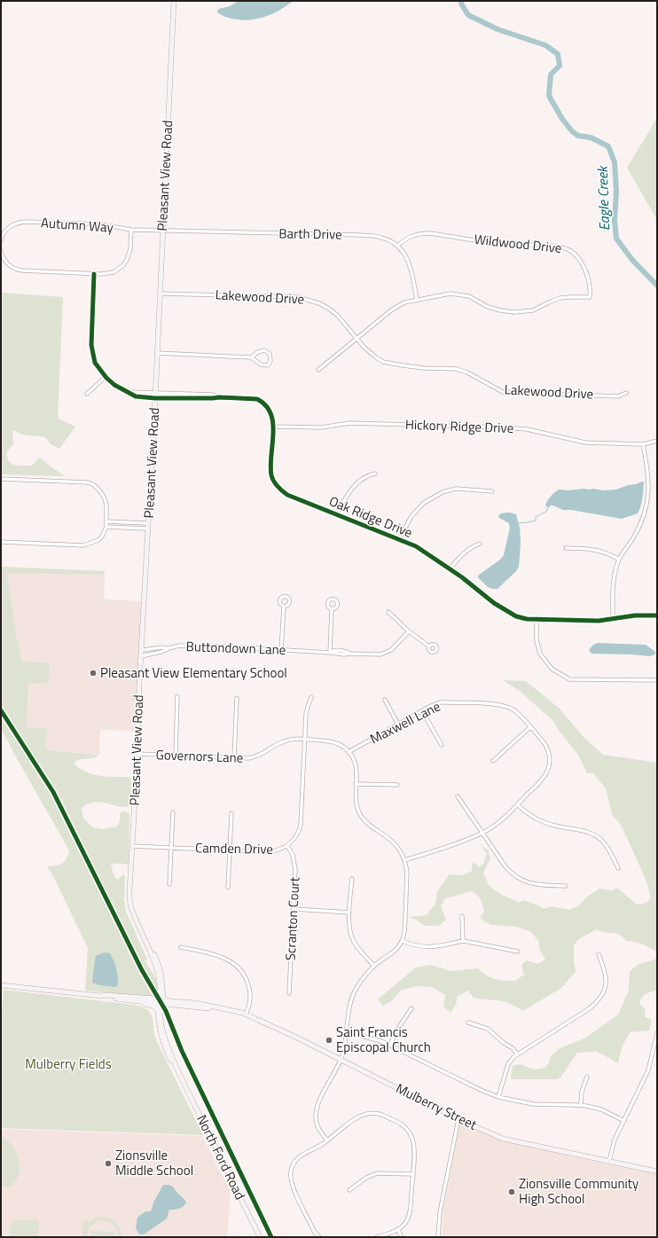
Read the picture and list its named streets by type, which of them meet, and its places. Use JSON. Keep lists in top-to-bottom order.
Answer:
{
  "streets": {
    "main road": ["Pleasant View Road", "Mulberry Street", "North Ford Road"],
    "street": [
      "Autumn Way",
      "Barth Drive",
      "Wildwood Drive",
      "Lakewood Drive",
      "Hickory Ridge Drive",
      "Oak Ridge Drive",
      "Buttondown Lane",
      "Maxwell Lane",
      "Governors Lane",
      "Camden Drive",
      "Scranton Court"
    ]
  },
  "crossings": [
    ["Pleasant View Road", "Autumn Way"],
    ["Pleasant View Road", "Barth Drive"],
    ["Pleasant View Road", "Lakewood Drive"],
    ["Pleasant View Road", "Oak Ridge Drive"],
    ["Pleasant View Road", "Buttondown Lane"],
    ["Pleasant View Road", "Governors Lane"],
    ["Pleasant View Road", "Camden Drive"],
    ["Pleasant View Road", "Mulberry Street"],
    ["Pleasant View Road", "North Ford Road"],
    ["Autumn Way", "Barth Drive"],
    ["Barth Drive", "Wildwood Drive"],
    ["Wildwood Drive", "Lakewood Drive"],
    ["Hickory Ridge Drive", "Oak Ridge Drive"],
    ["Maxwell Lane", "Governors Lane"],
    ["Governors Lane", "Camden Drive"],
    ["Camden Drive", "Scranton Court"],
    ["Mulberry Street", "North Ford Road"]
  ],
  "water": ["Eagle Creek"],
  "parks": ["Mulberry Fields"],
  "places": [
    "Pleasant View Elementary School",
    "Saint Francis Episcopal Church",
    "Zionsville Middle School",
    "Zionsville Community High School"
  ]
}
